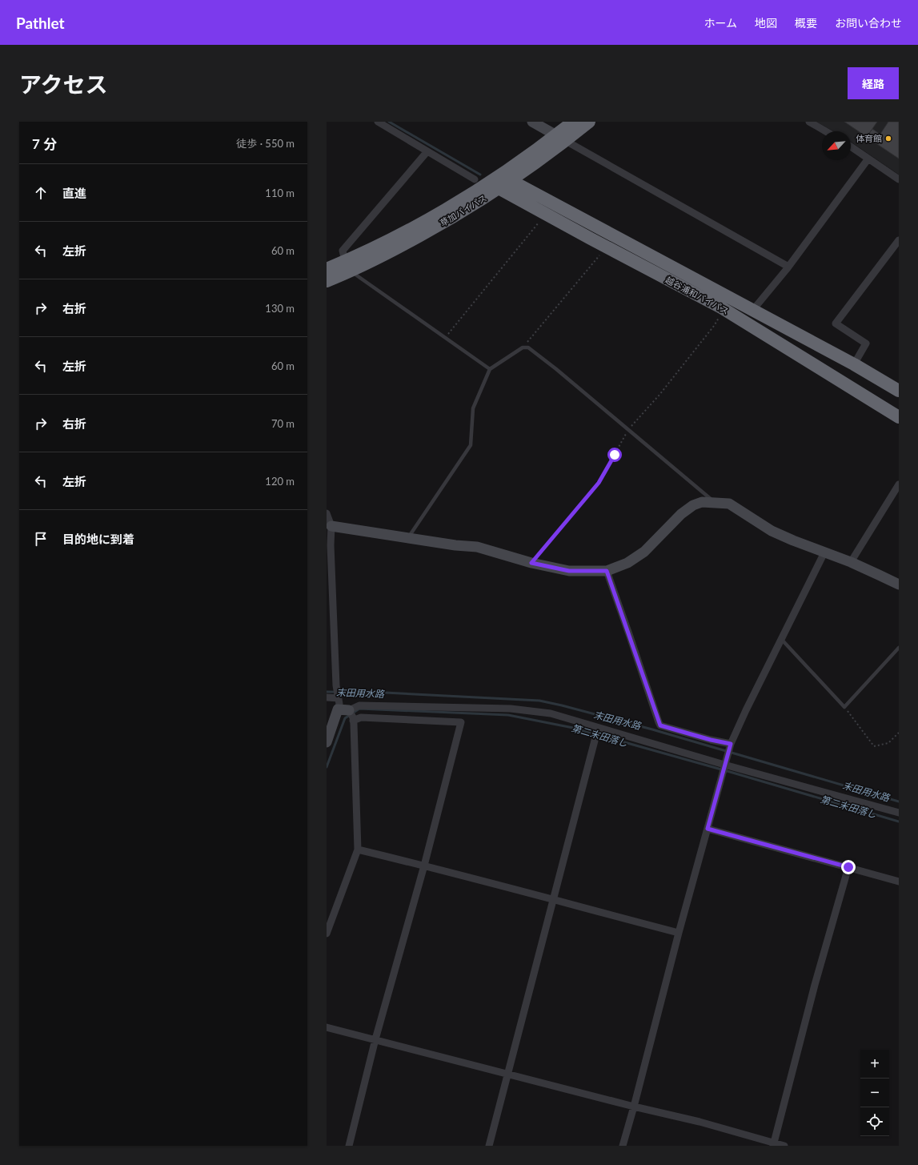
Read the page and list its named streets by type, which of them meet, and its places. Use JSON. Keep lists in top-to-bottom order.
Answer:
{
  "streets": {
    "highway": ["草加バイパス", "越谷浦和バイパス"]
  },
  "crossings": [
    ["草加バイパス", "越谷浦和バイパス"]
  ],
  "water": ["末田用水路", "第二末田落し"],
  "places": ["体育館"],
  "north": "bottom left",
  "page": {
    "header": "Pathlet",
    "nav": [
      "ホーム",
      "地図",
      "概要",
      "お問い合わせ"
    ],
    "title": "アクセス",
    "buttons": "経路",
    "heading": ["7 分", "徒歩 · 550 m"],
    "list": [
      ["直進", "110 m"],
      ["左折", "60 m"],
      ["右折", "130 m"],
      ["左折", "60 m"],
      ["右折", "70 m"],
      ["左折", "120 m"],
      "目的地に到着"
    ],
    "map_buttons": ["+", "−"]
  }
}
